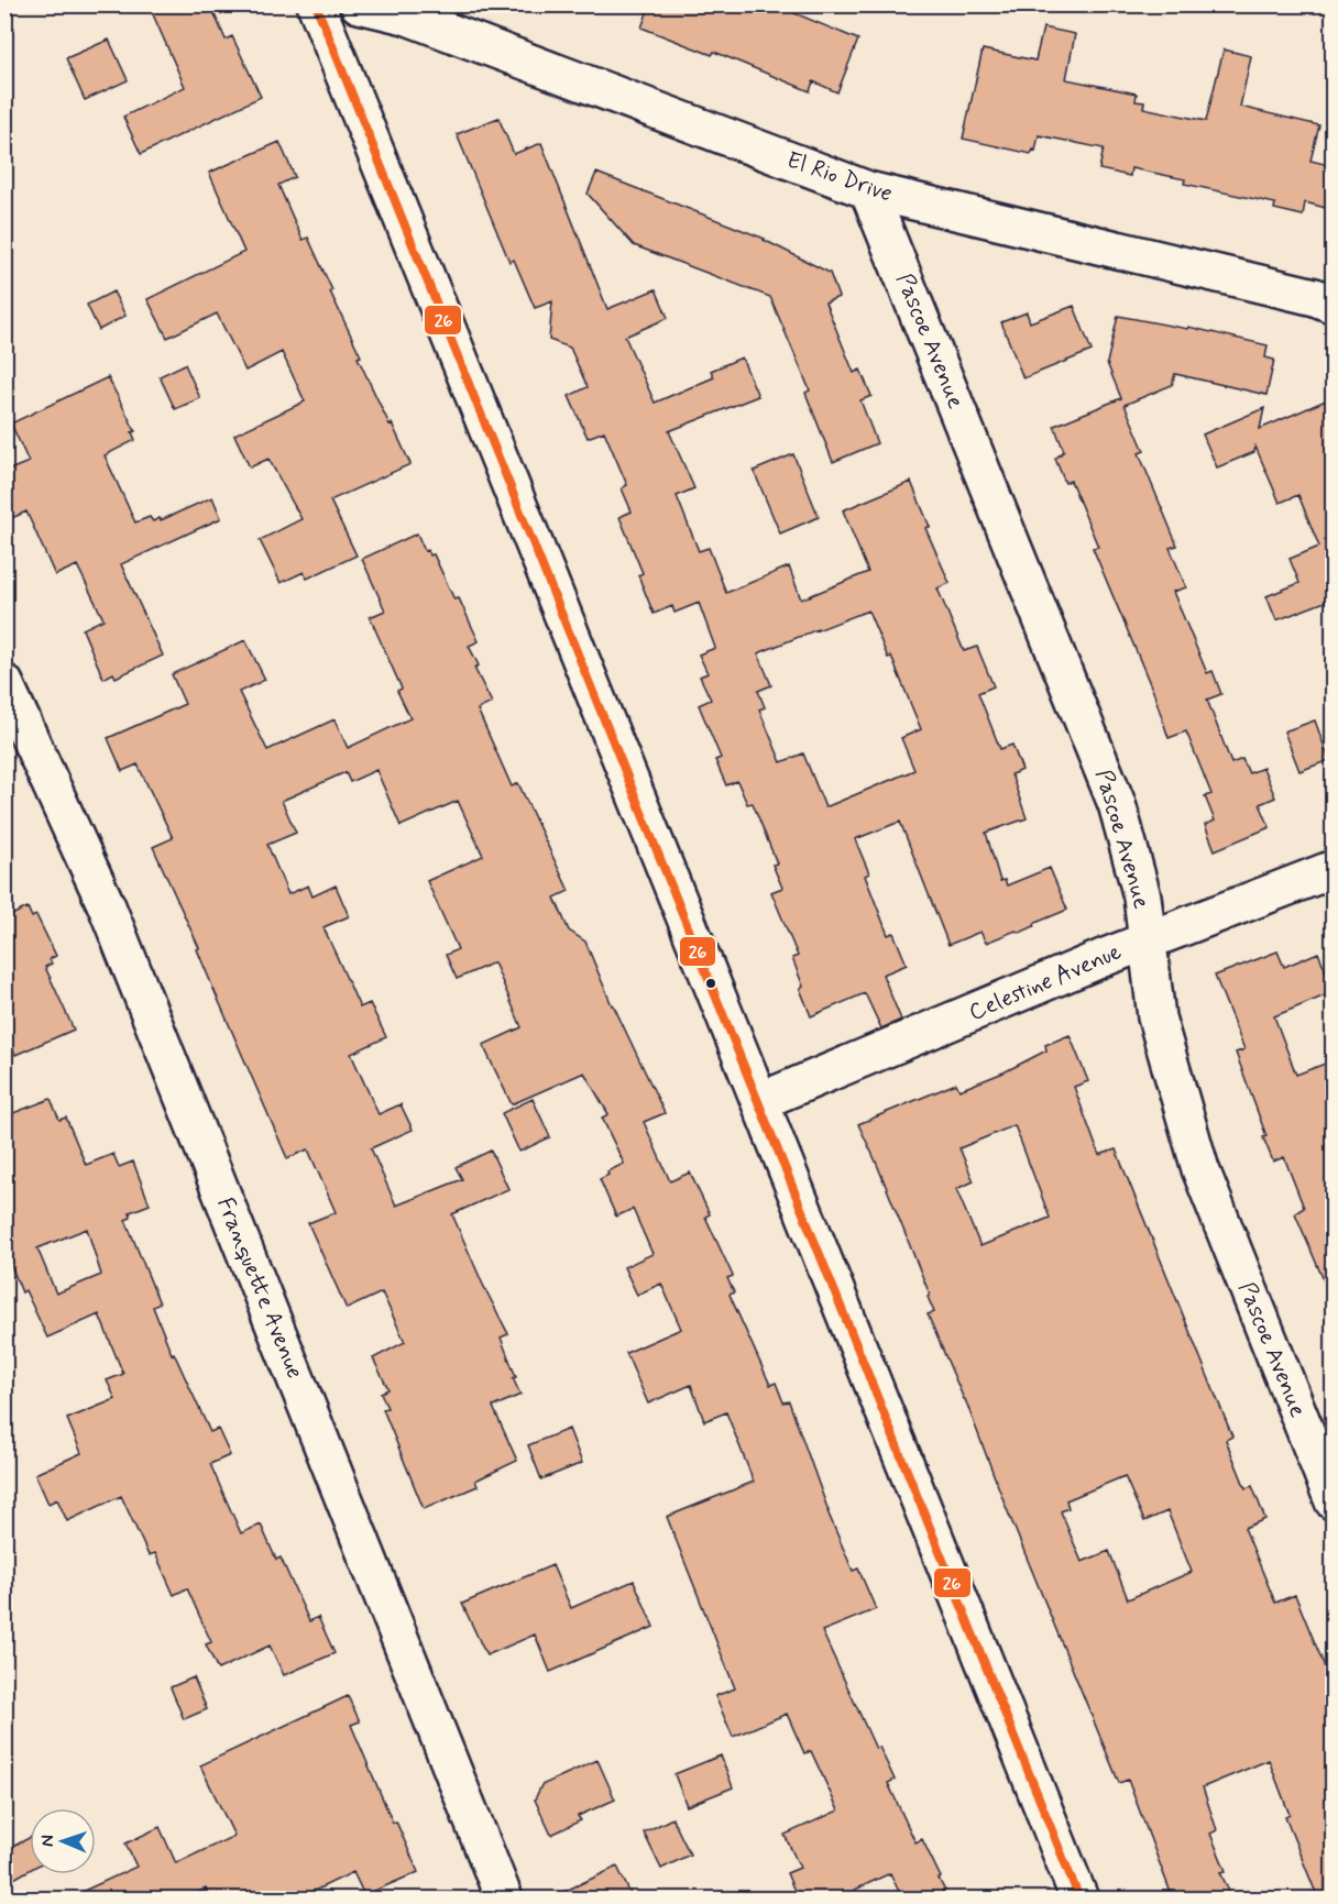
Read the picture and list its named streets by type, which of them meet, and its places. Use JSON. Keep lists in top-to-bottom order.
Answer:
{
  "streets": {
    "street": [
      "El Rio Drive",
      "Pascoe Avenue",
      "Celestine Avenue",
      "Franquette Avenue"
    ]
  },
  "crossings": [
    ["El Rio Drive", "Pascoe Avenue"],
    ["Pascoe Avenue", "Celestine Avenue"]
  ],
  "lines": ["transit line 26"],
  "north": "left"
}
